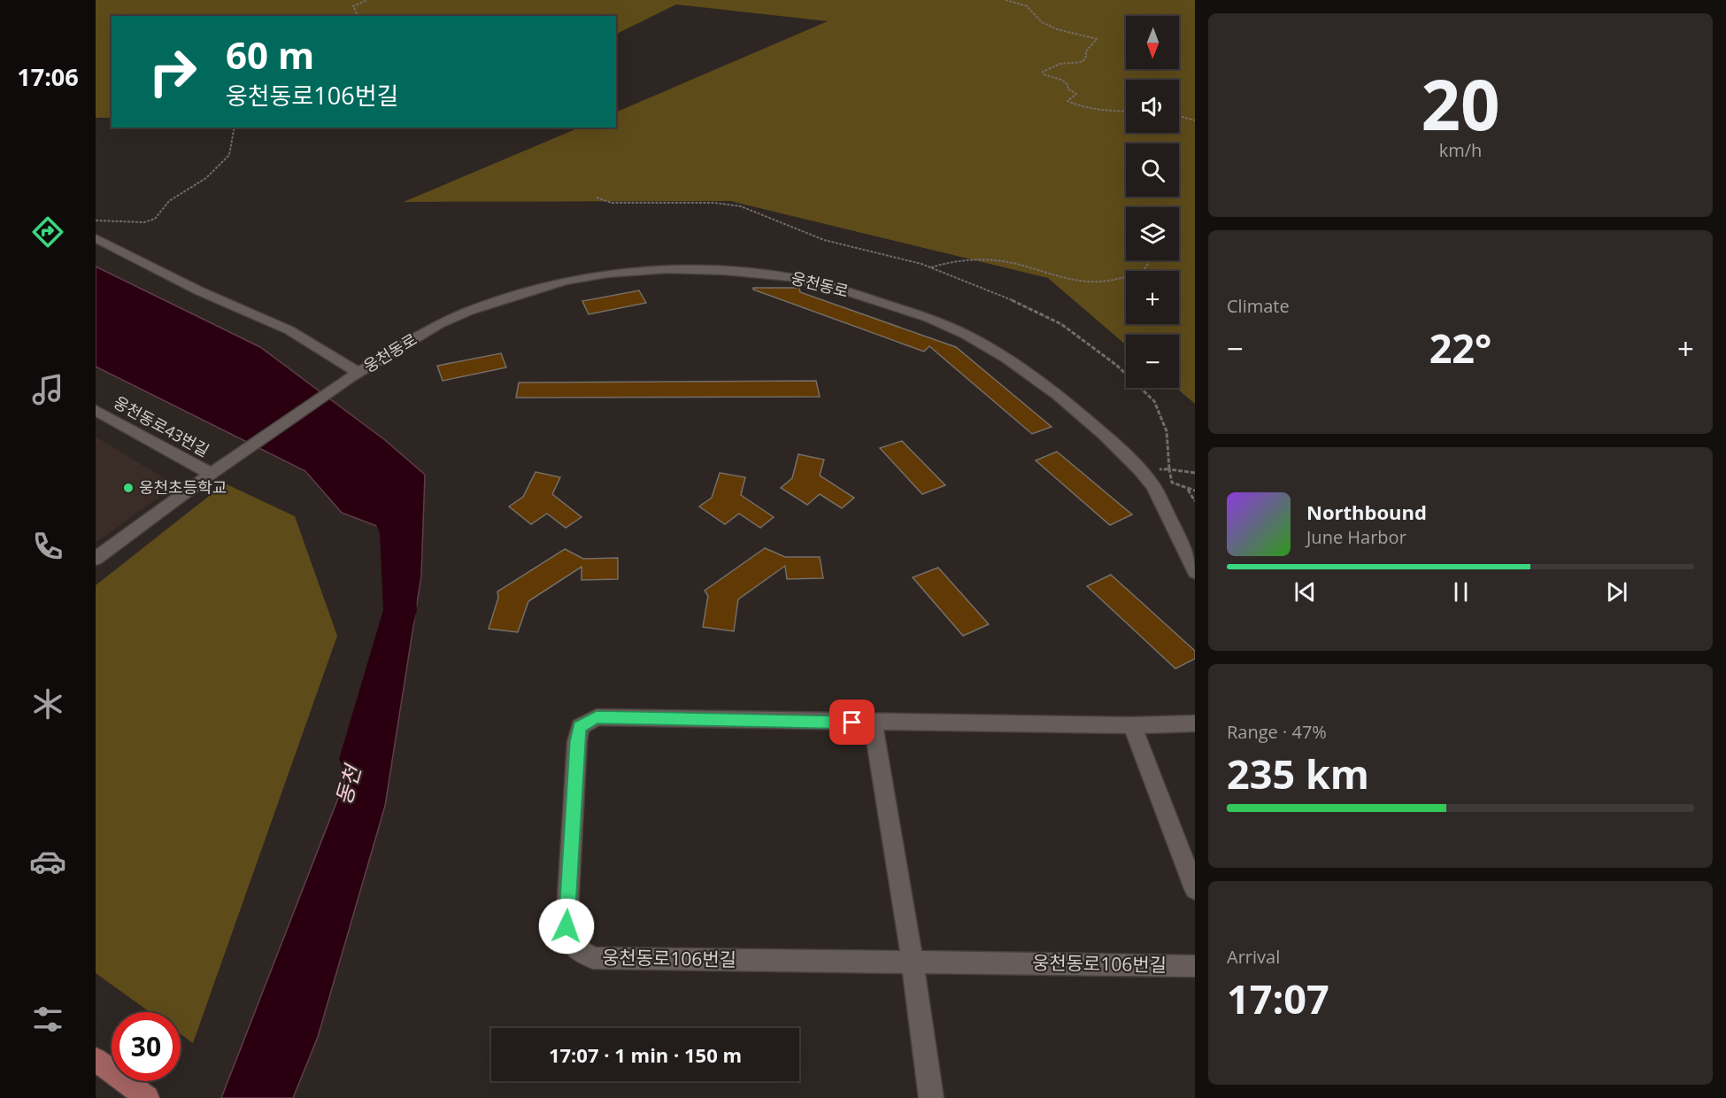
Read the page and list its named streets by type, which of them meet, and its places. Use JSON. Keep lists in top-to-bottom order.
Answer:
{
  "streets": {
    "street": ["웅천동로", "웅천동로43번길", "웅천동로106번길"]
  },
  "crossings": [
    ["웅천동로", "웅천동로43번길"]
  ],
  "water": ["동천"],
  "places": ["웅천초등학교"],
  "north": "bottom",
  "page": {
    "tabs": "17:06",
    "tile": [
      ["20", "km/h"],
      "Climate",
      ["Range · 47%", "235 km"],
      ["Arrival", "17:07"]
    ],
    "map_buttons": ["+", "−"],
    "turn": ["60 m", "웅천동로106번길"],
    "heat": ["−", "22°", "+"],
    "song": ["Northbound", "June Harbor"],
    "limit": "30",
    "trip": "17:07 · 1 min · 150 m"
  }
}
